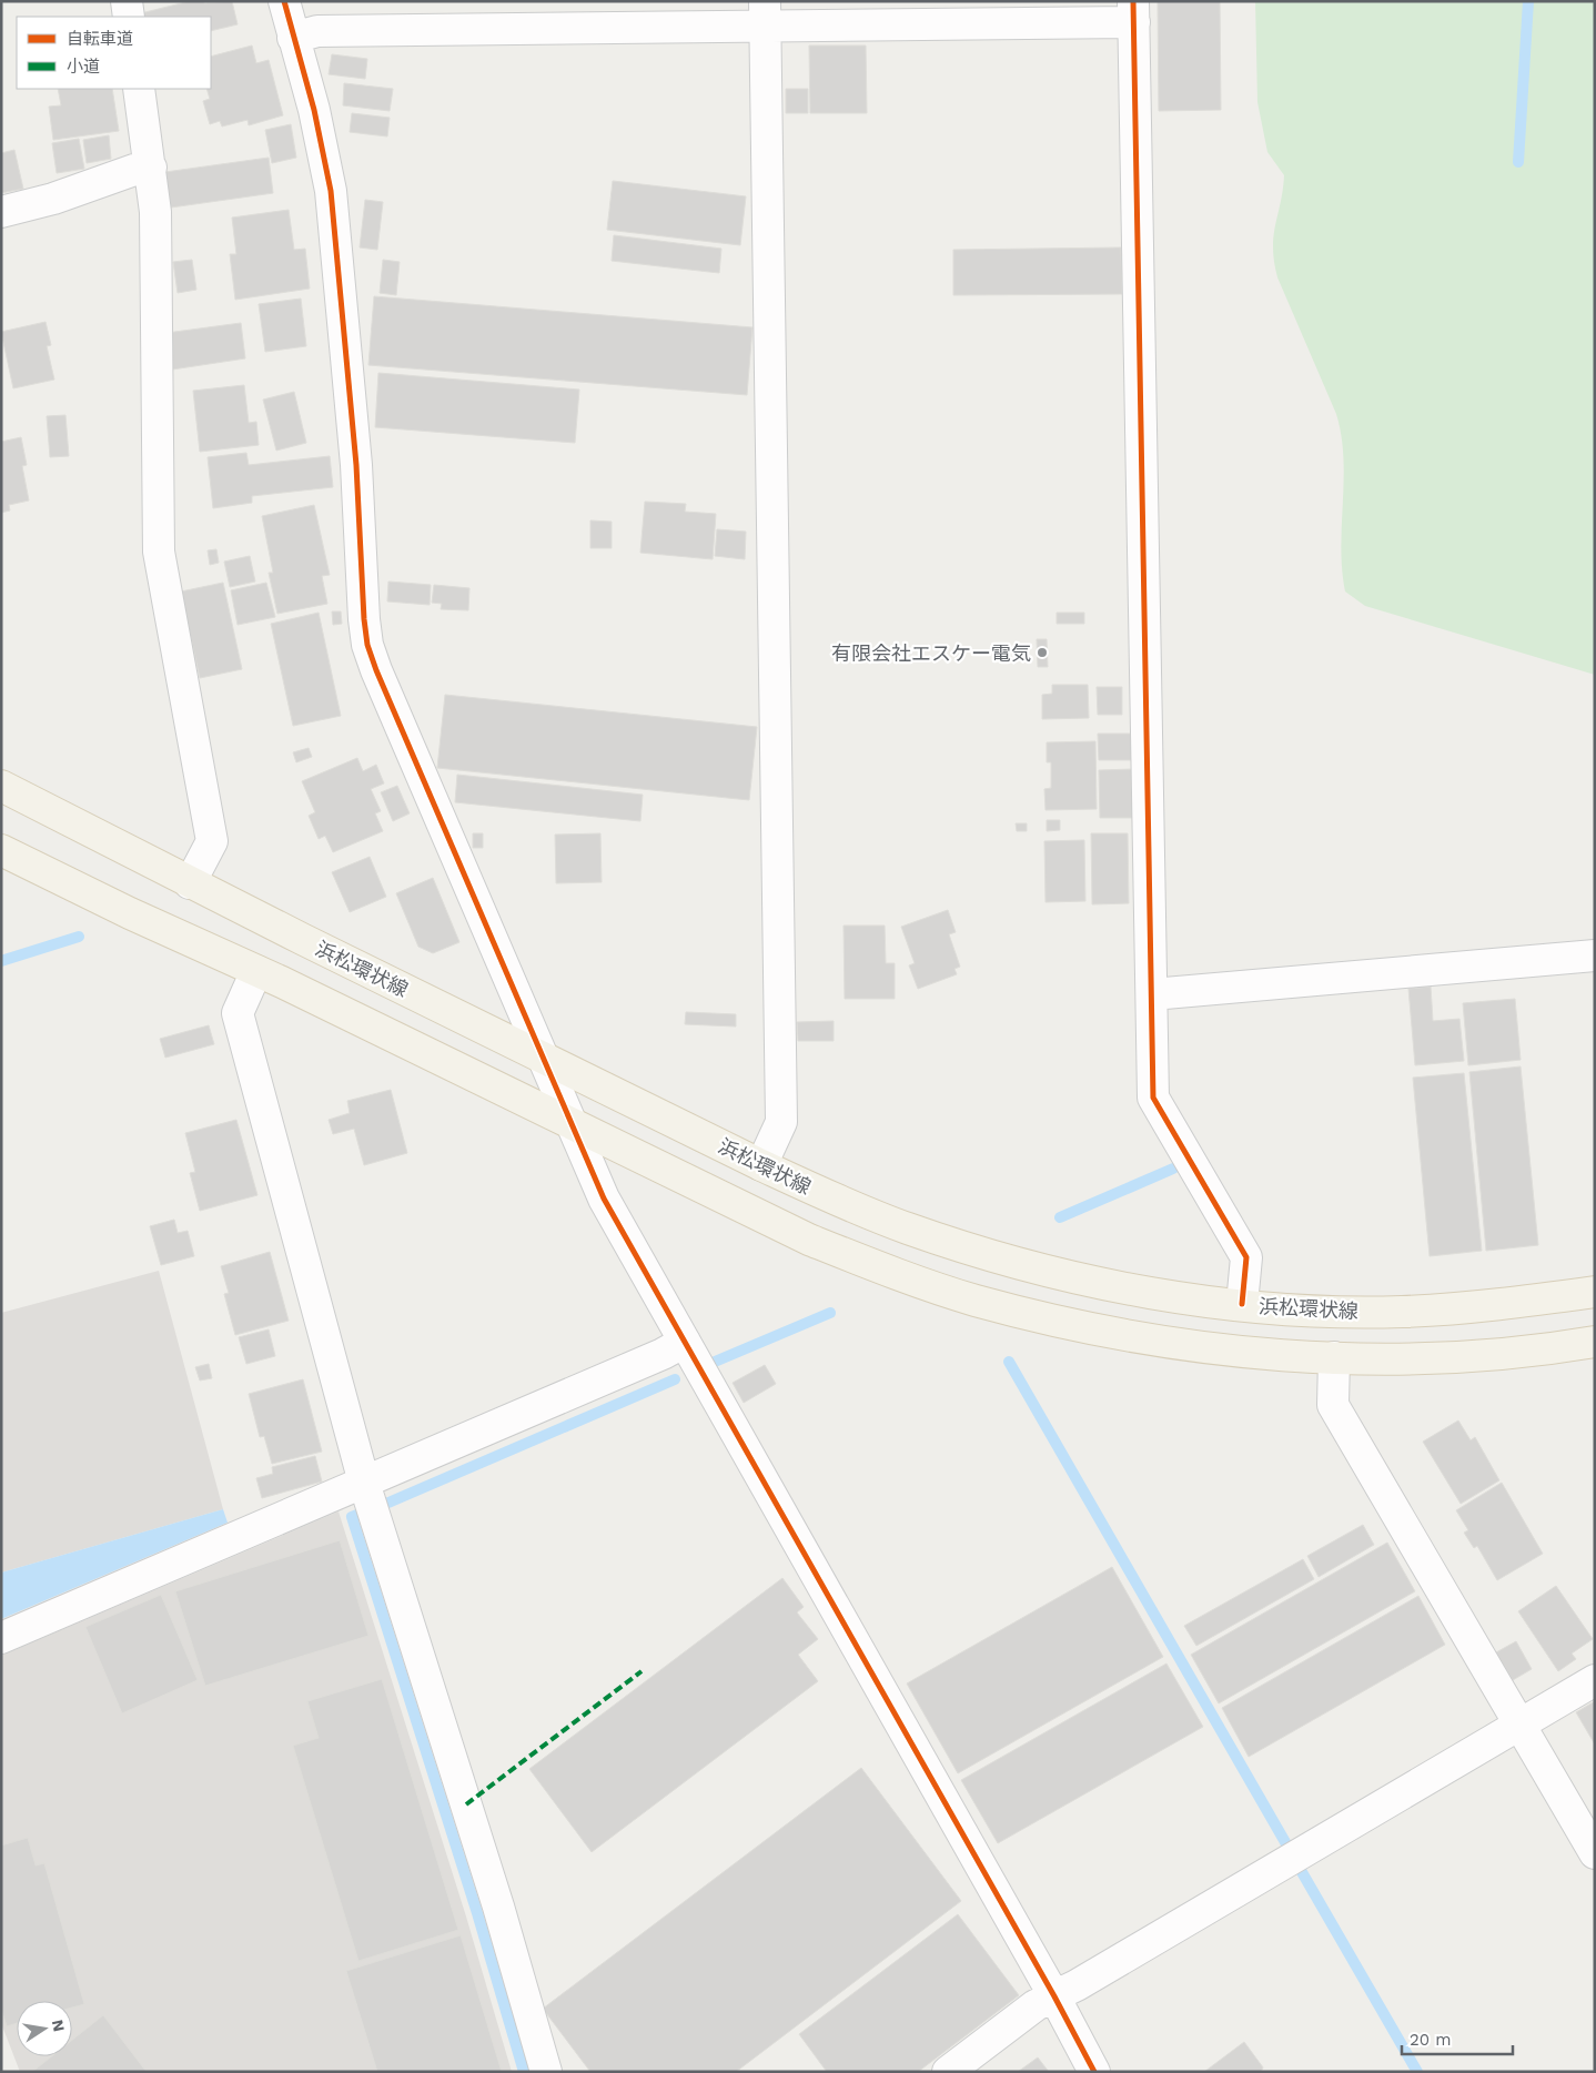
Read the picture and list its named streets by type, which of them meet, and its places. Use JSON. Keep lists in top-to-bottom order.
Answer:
{
  "streets": {
    "main road": ["浜松環状線"]
  },
  "places": ["有限会社エスケー電気"],
  "legend": ["自転車道", "小道"],
  "scale_bar": "20 m",
  "north": "right"
}
